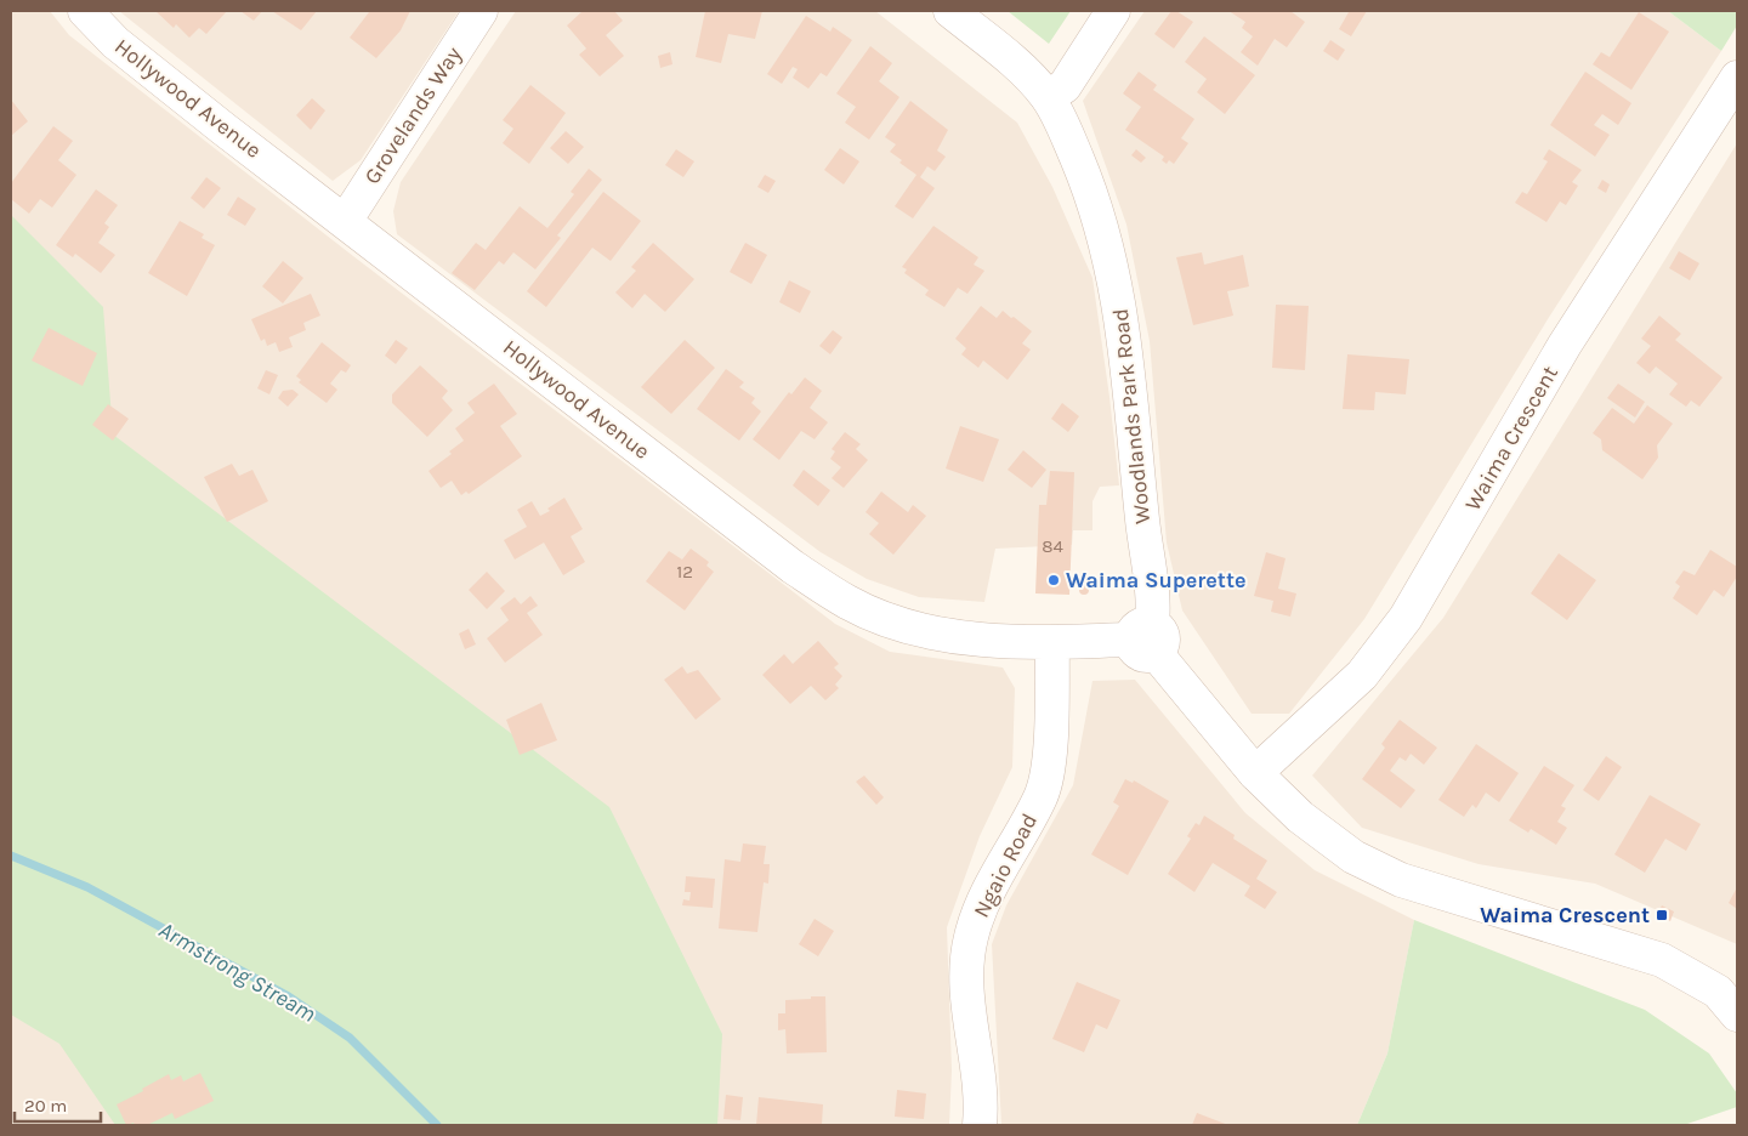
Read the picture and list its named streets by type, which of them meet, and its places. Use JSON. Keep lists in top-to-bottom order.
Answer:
{
  "streets": {
    "street": [
      "Hollywood Avenue",
      "Grovelands Way",
      "Woodlands Park Road",
      "Waima Crescent",
      "Ngaio Road"
    ]
  },
  "crossings": [
    ["Hollywood Avenue", "Grovelands Way"],
    ["Hollywood Avenue", "Woodlands Park Road"],
    ["Hollywood Avenue", "Ngaio Road"]
  ],
  "water": ["Armstrong Stream"],
  "places": {
    "other": ["Waima Superette"],
    "transit": ["Waima Crescent"]
  },
  "house_numbers": ["84", "12"],
  "scale_bar": "20 m"
}
